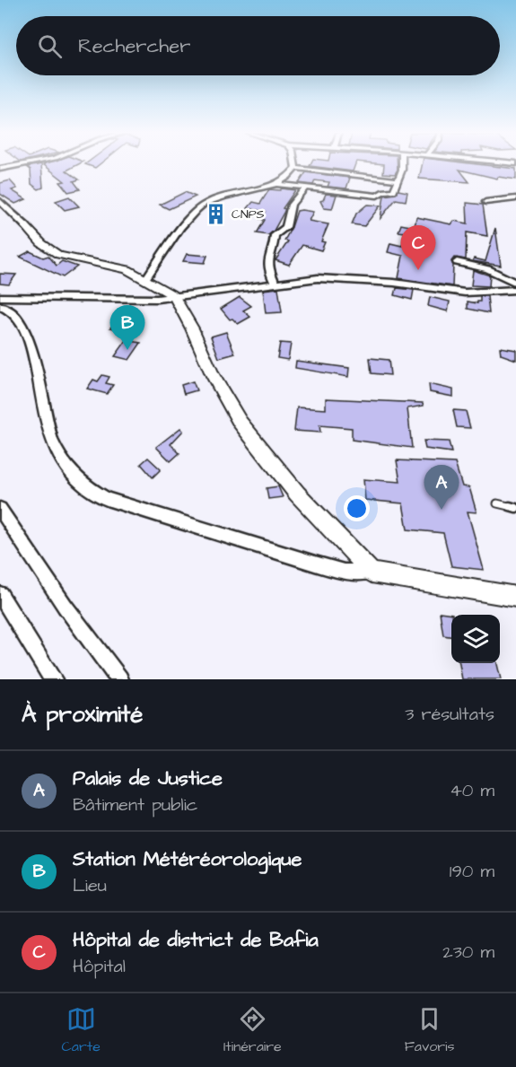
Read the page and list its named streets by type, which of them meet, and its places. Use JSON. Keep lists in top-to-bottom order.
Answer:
{
  "places": {
    "building": ["CNPS"]
  },
  "page": {
    "search": "Rechercher",
    "pins": ["C", "B", "A"],
    "heading": ["À proximité", "3 résultats"],
    "list": [
      {
        "mark": "A",
        "name": "Palais de Justice",
        "note": "Bâtiment public",
        "value": "40 m"
      },
      {
        "mark": "B",
        "name": "Station Météréorologique",
        "note": "Lieu",
        "value": "190 m"
      },
      {
        "mark": "C",
        "name": "Hôpital de district de Bafia",
        "note": "Hôpital",
        "value": "230 m"
      }
    ],
    "nav": ["Carte", "Itinéraire", "Favoris"]
  }
}
